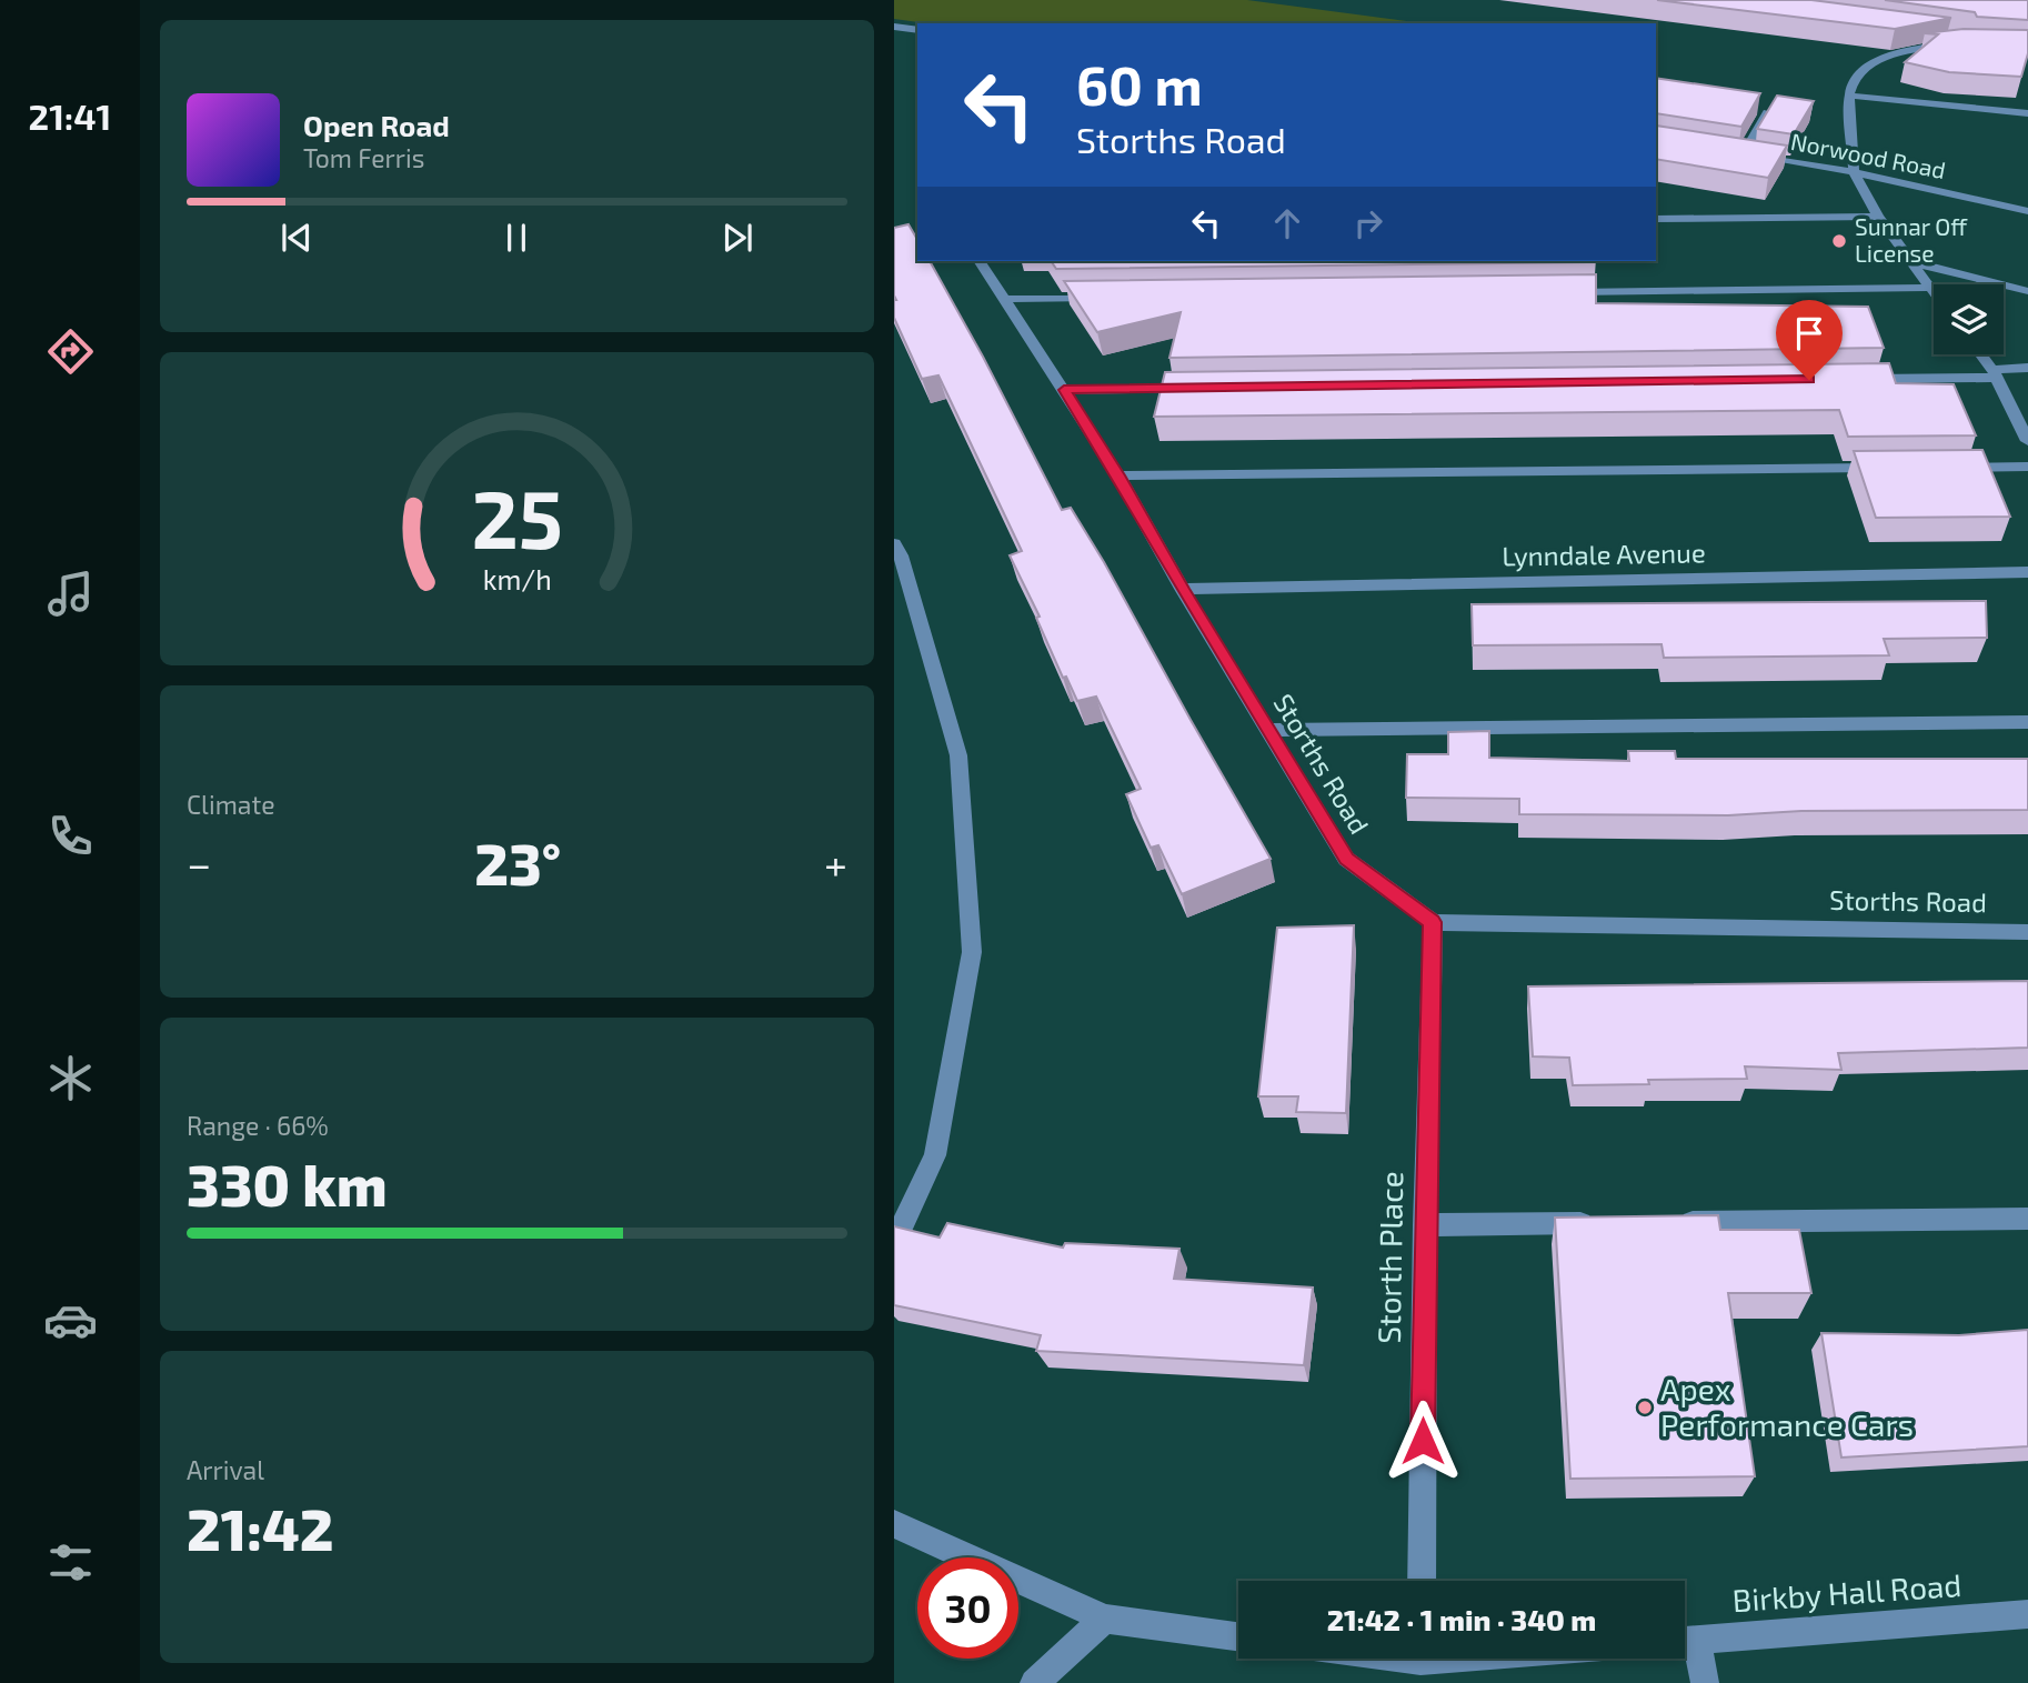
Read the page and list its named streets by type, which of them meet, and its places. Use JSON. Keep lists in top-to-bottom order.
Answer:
{
  "streets": {
    "street": [
      "Norwood Road",
      "Lynndale Avenue",
      "Storths Road",
      "Storth Place",
      "Birkby Hall Road"
    ]
  },
  "crossings": [
    ["Lynndale Avenue", "Storths Road"],
    ["Storths Road", "Storth Place"]
  ],
  "places": ["Sunnar Off License", "Apex Performance Cars"],
  "page": {
    "tabs": "21:41",
    "turn": ["60 m", "Storths Road"],
    "song": ["Open Road", "Tom Ferris"],
    "tile": [
      "Climate",
      ["Range · 66%", "330 km"],
      ["Arrival", "21:42"]
    ],
    "heat": ["−", "23°", "+"],
    "limit": "30",
    "trip": "21:42 · 1 min · 340 m",
    "gauge": ["25", "km/h"]
  }
}
